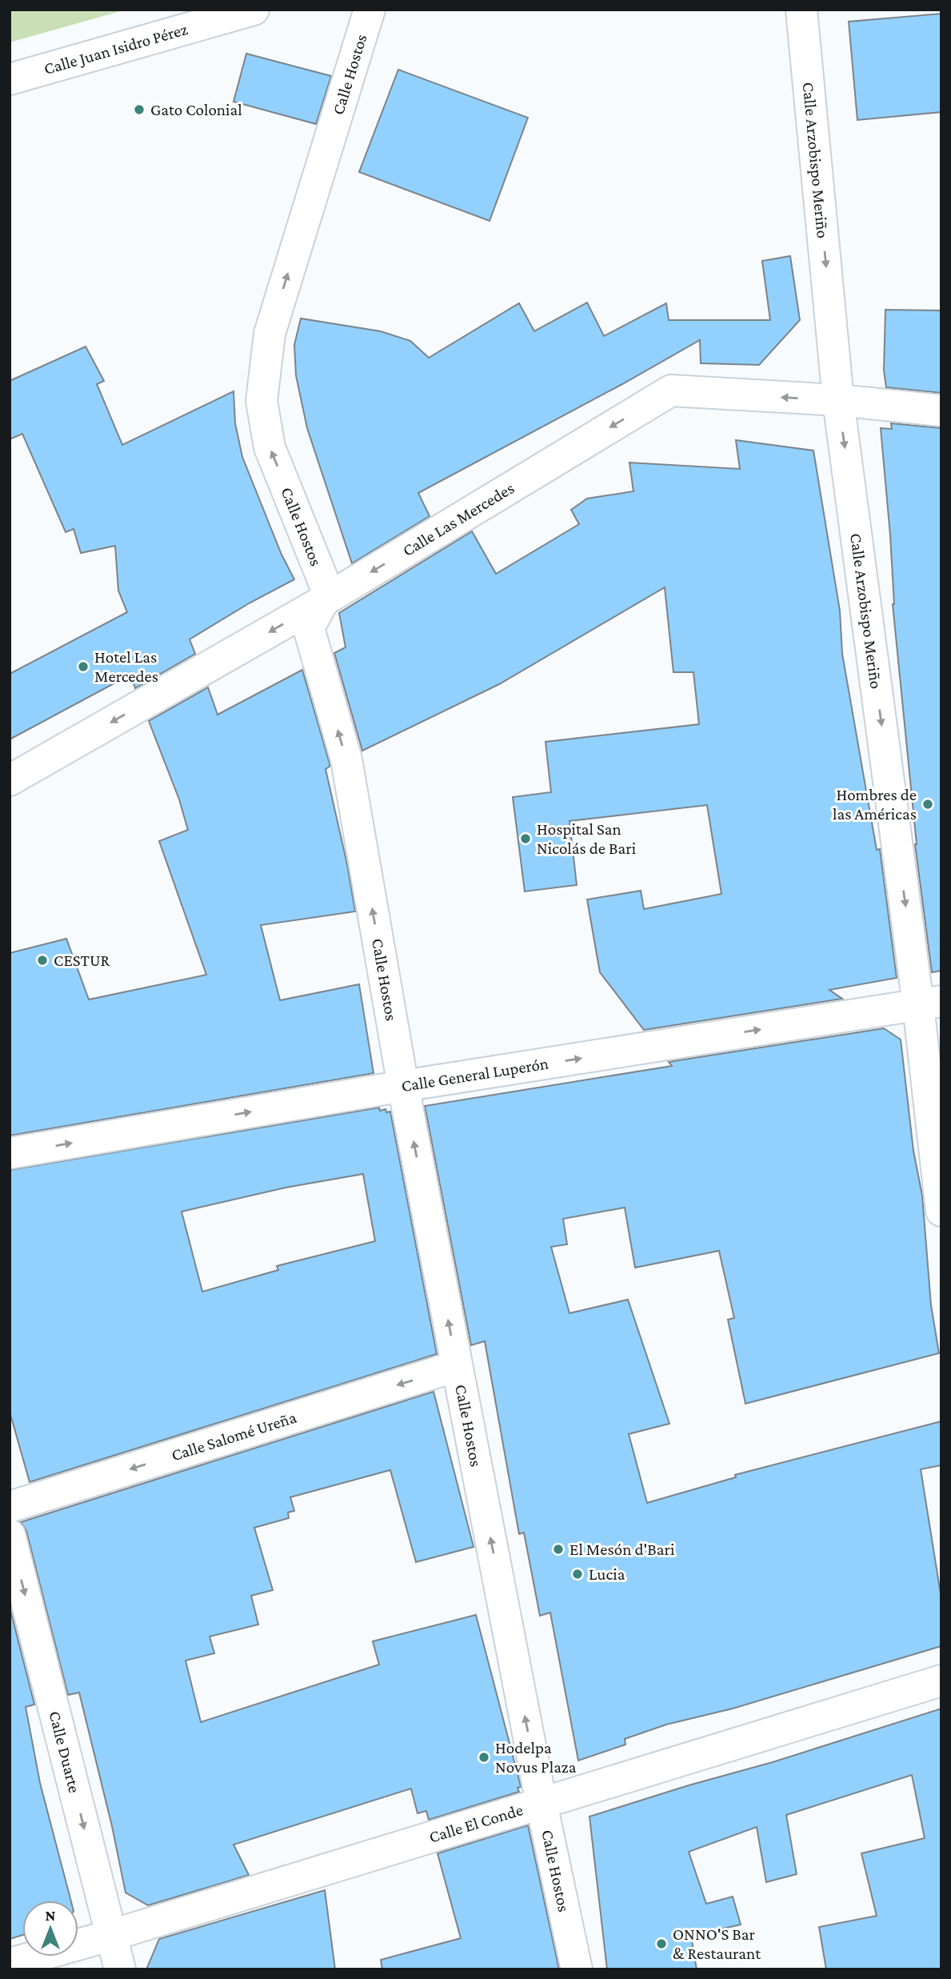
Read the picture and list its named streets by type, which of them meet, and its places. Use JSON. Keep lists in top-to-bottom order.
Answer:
{
  "streets": {
    "street": [
      "Calle Juan Isidro Pérez",
      "Calle Hostos",
      "Calle Arzobispo Meriño",
      "Calle Las Mercedes",
      "Calle General Luperón",
      "Calle Salomé Ureña",
      "Calle Duarte",
      "Calle El Conde"
    ]
  },
  "crossings": [
    ["Calle Hostos", "Calle Las Mercedes"],
    ["Calle Hostos", "Calle General Luperón"],
    ["Calle Hostos", "Calle Salomé Ureña"],
    ["Calle Hostos", "Calle El Conde"],
    ["Calle Arzobispo Meriño", "Calle Las Mercedes"],
    ["Calle Arzobispo Meriño", "Calle General Luperón"],
    ["Calle Duarte", "Calle El Conde"]
  ],
  "one_way": [
    "Calle Hostos",
    "Calle Arzobispo Meriño",
    "Calle Las Mercedes",
    "Calle General Luperón",
    "Calle Salomé Ureña",
    "Calle Duarte"
  ],
  "places": [
    "Gato Colonial",
    "Hotel Las Mercedes",
    "Hombres de las Américas",
    "Hospital San Nicolás de Bari",
    "CESTUR",
    "El Mesón d'Bari",
    "Lucia",
    "Hodelpa Novus Plaza",
    "ONNO'S Bar & Restaurant"
  ],
  "north": "top"
}
